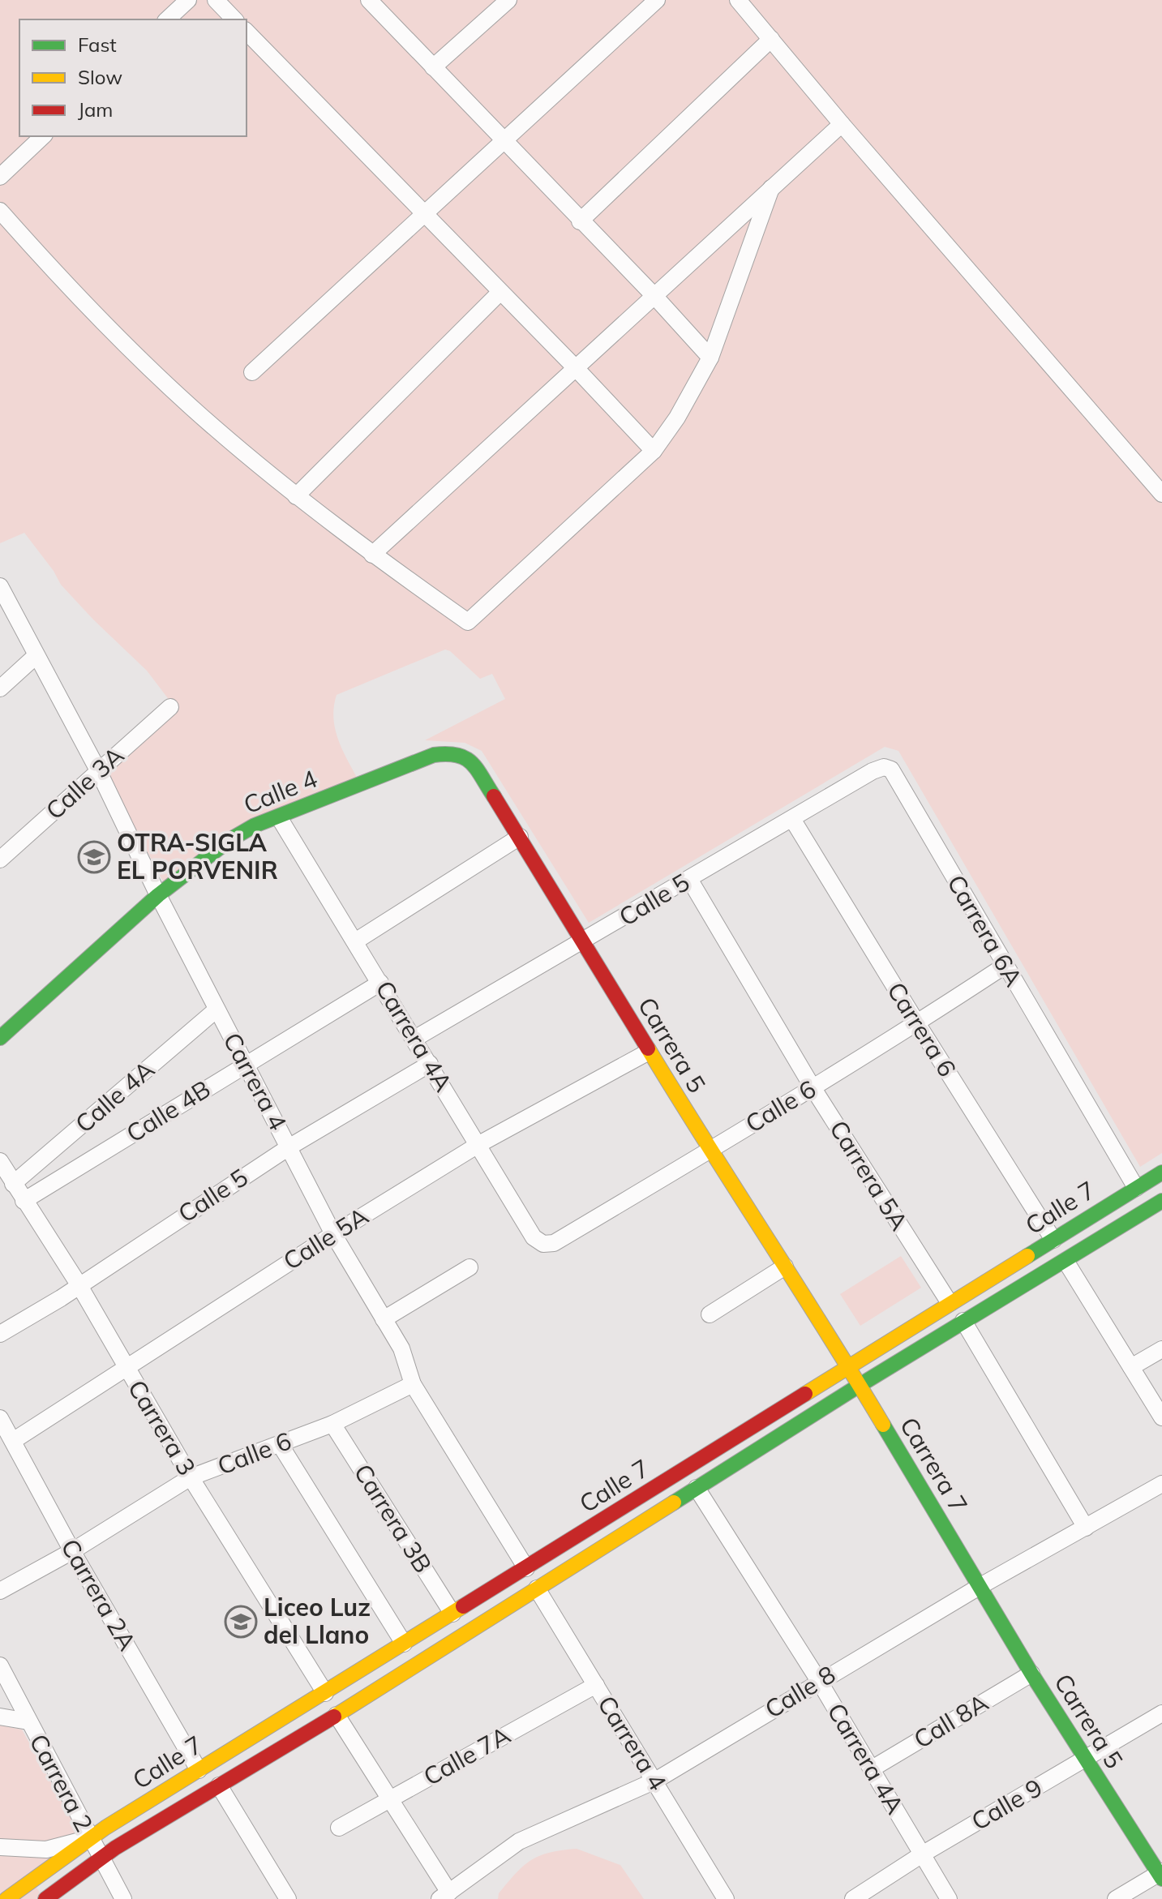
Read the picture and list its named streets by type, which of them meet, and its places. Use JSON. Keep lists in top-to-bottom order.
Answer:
{
  "streets": {
    "main road": [
      "Calle 4",
      "Carrera 5",
      "Calle 7",
      "Carrera 7"
    ],
    "street": [
      "Calle 3A",
      "Calle 5",
      "Carrera 6A",
      "Carrera 6",
      "Carrera 4A",
      "Carrera 4",
      "Calle 4A",
      "Calle 6",
      "Calle 4B",
      "Carrera 5A",
      "Calle 5A",
      "Carrera 3",
      "Carrera 3B",
      "Carrera 2A",
      "Calle 8",
      "Call 8A",
      "Calle 7A",
      "Carrera 2",
      "Calle 9"
    ]
  },
  "crossings": [
    ["Calle 3A", "Carrera 4"],
    ["Calle 4", "Carrera 4A"],
    ["Calle 4", "Carrera 5"],
    ["Calle 4", "Carrera 4"],
    ["Calle 5", "Carrera 6A"],
    ["Calle 5", "Carrera 6"],
    ["Calle 5", "Carrera 4A"],
    ["Calle 5", "Carrera 5"],
    ["Calle 5", "Carrera 4"],
    ["Calle 5", "Carrera 5A"],
    ["Calle 5", "Carrera 3"],
    ["Carrera 6A", "Carrera 6"],
    ["Carrera 6A", "Calle 6"],
    ["Carrera 6A", "Calle 7"],
    ["Carrera 6", "Calle 6"],
    ["Carrera 6", "Calle 7"],
    ["Carrera 4A", "Calle 6"],
    ["Carrera 4A", "Calle 4B"],
    ["Carrera 4A", "Calle 7"],
    ["Carrera 4A", "Calle 5A"],
    ["Carrera 4A", "Calle 8"],
    ["Carrera 4A", "Call 8A"],
    ["Carrera 4A", "Calle 9"],
    ["Carrera 5", "Calle 6"],
    ["Carrera 5", "Calle 7"],
    ["Carrera 5", "Calle 5A"],
    ["Carrera 5", "Carrera 7"],
    ["Carrera 5", "Calle 8"],
    ["Carrera 5", "Call 8A"],
    ["Carrera 5", "Calle 9"],
    ["Carrera 4", "Calle 4A"],
    ["Carrera 4", "Calle 6"],
    ["Carrera 4", "Calle 4B"],
    ["Carrera 4", "Calle 7"],
    ["Carrera 4", "Calle 5A"],
    ["Carrera 4", "Calle 8"],
    ["Carrera 4", "Calle 7A"],
    ["Calle 4A", "Carrera 3"],
    ["Calle 6", "Carrera 5A"],
    ["Calle 6", "Carrera 3"],
    ["Calle 6", "Carrera 3B"],
    ["Calle 6", "Carrera 2A"],
    ["Calle 4B", "Carrera 3"],
    ["Carrera 5A", "Calle 7"],
    ["Calle 7", "Carrera 3"],
    ["Calle 7", "Carrera 7"],
    ["Calle 7", "Carrera 3B"],
    ["Calle 7", "Carrera 2A"],
    ["Calle 7", "Carrera 2"],
    ["Calle 5A", "Carrera 3"],
    ["Calle 5A", "Carrera 2A"],
    ["Carrera 7", "Calle 8"]
  ],
  "places": {
    "school or university": ["OTRA-SIGLA EL PORVENIR", "Liceo Luz del Llano"]
  },
  "legend": ["Fast", "Slow", "Jam"]
}
